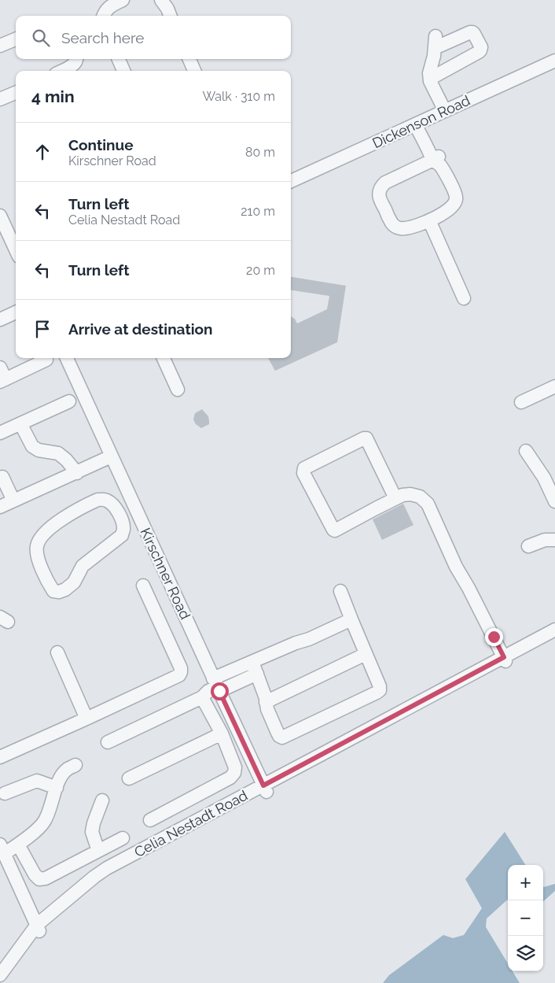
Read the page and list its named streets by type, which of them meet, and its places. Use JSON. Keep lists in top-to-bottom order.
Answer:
{
  "streets": {
    "street": ["Dickenson Road", "Kirschner Road", "Celia Nestadt Road"]
  },
  "crossings": [
    ["Kirschner Road", "Celia Nestadt Road"]
  ],
  "page": {
    "search": "Search here",
    "heading": ["4 min", "Walk · 310 m"],
    "list": [
      ["Continue", "Kirschner Road", "80 m"],
      ["Turn left", "Celia Nestadt Road", "210 m"],
      ["Turn left", "20 m"],
      "Arrive at destination"
    ],
    "map_buttons": ["+", "−"]
  }
}
